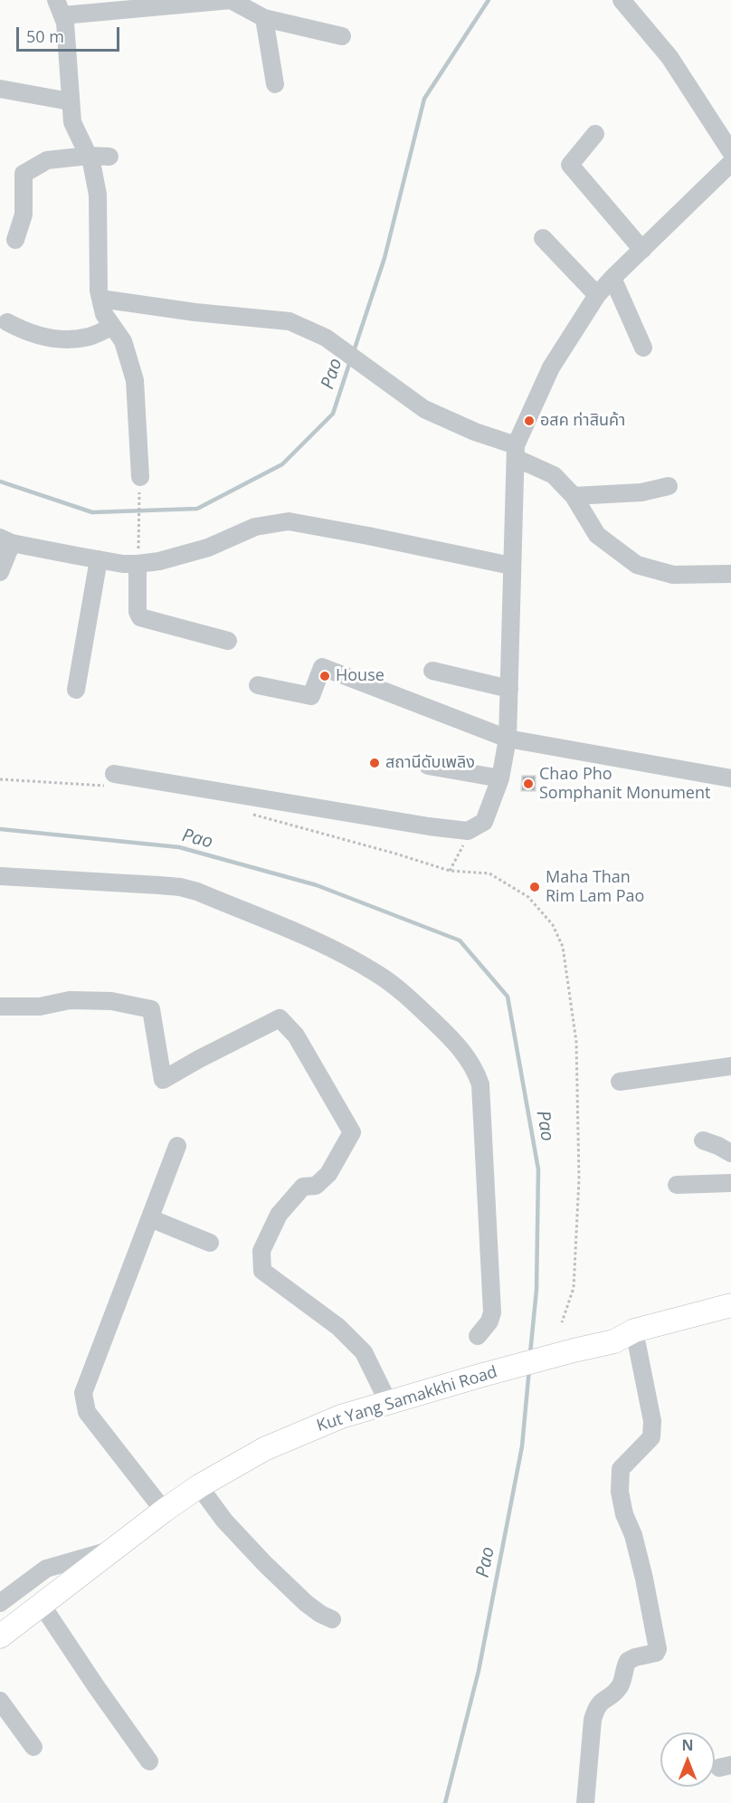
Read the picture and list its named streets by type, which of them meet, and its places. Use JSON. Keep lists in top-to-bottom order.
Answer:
{
  "streets": {
    "main road": ["Kut Yang Samakkhi Road"]
  },
  "water": ["Pao"],
  "places": [
    "อสค ท่าสินค้า",
    "House",
    "สถานีดับเพลิง",
    "Chao Pho Somphanit Monument",
    "Maha Than Rim Lam Pao"
  ],
  "scale_bar": "50 m",
  "north": "top"
}
